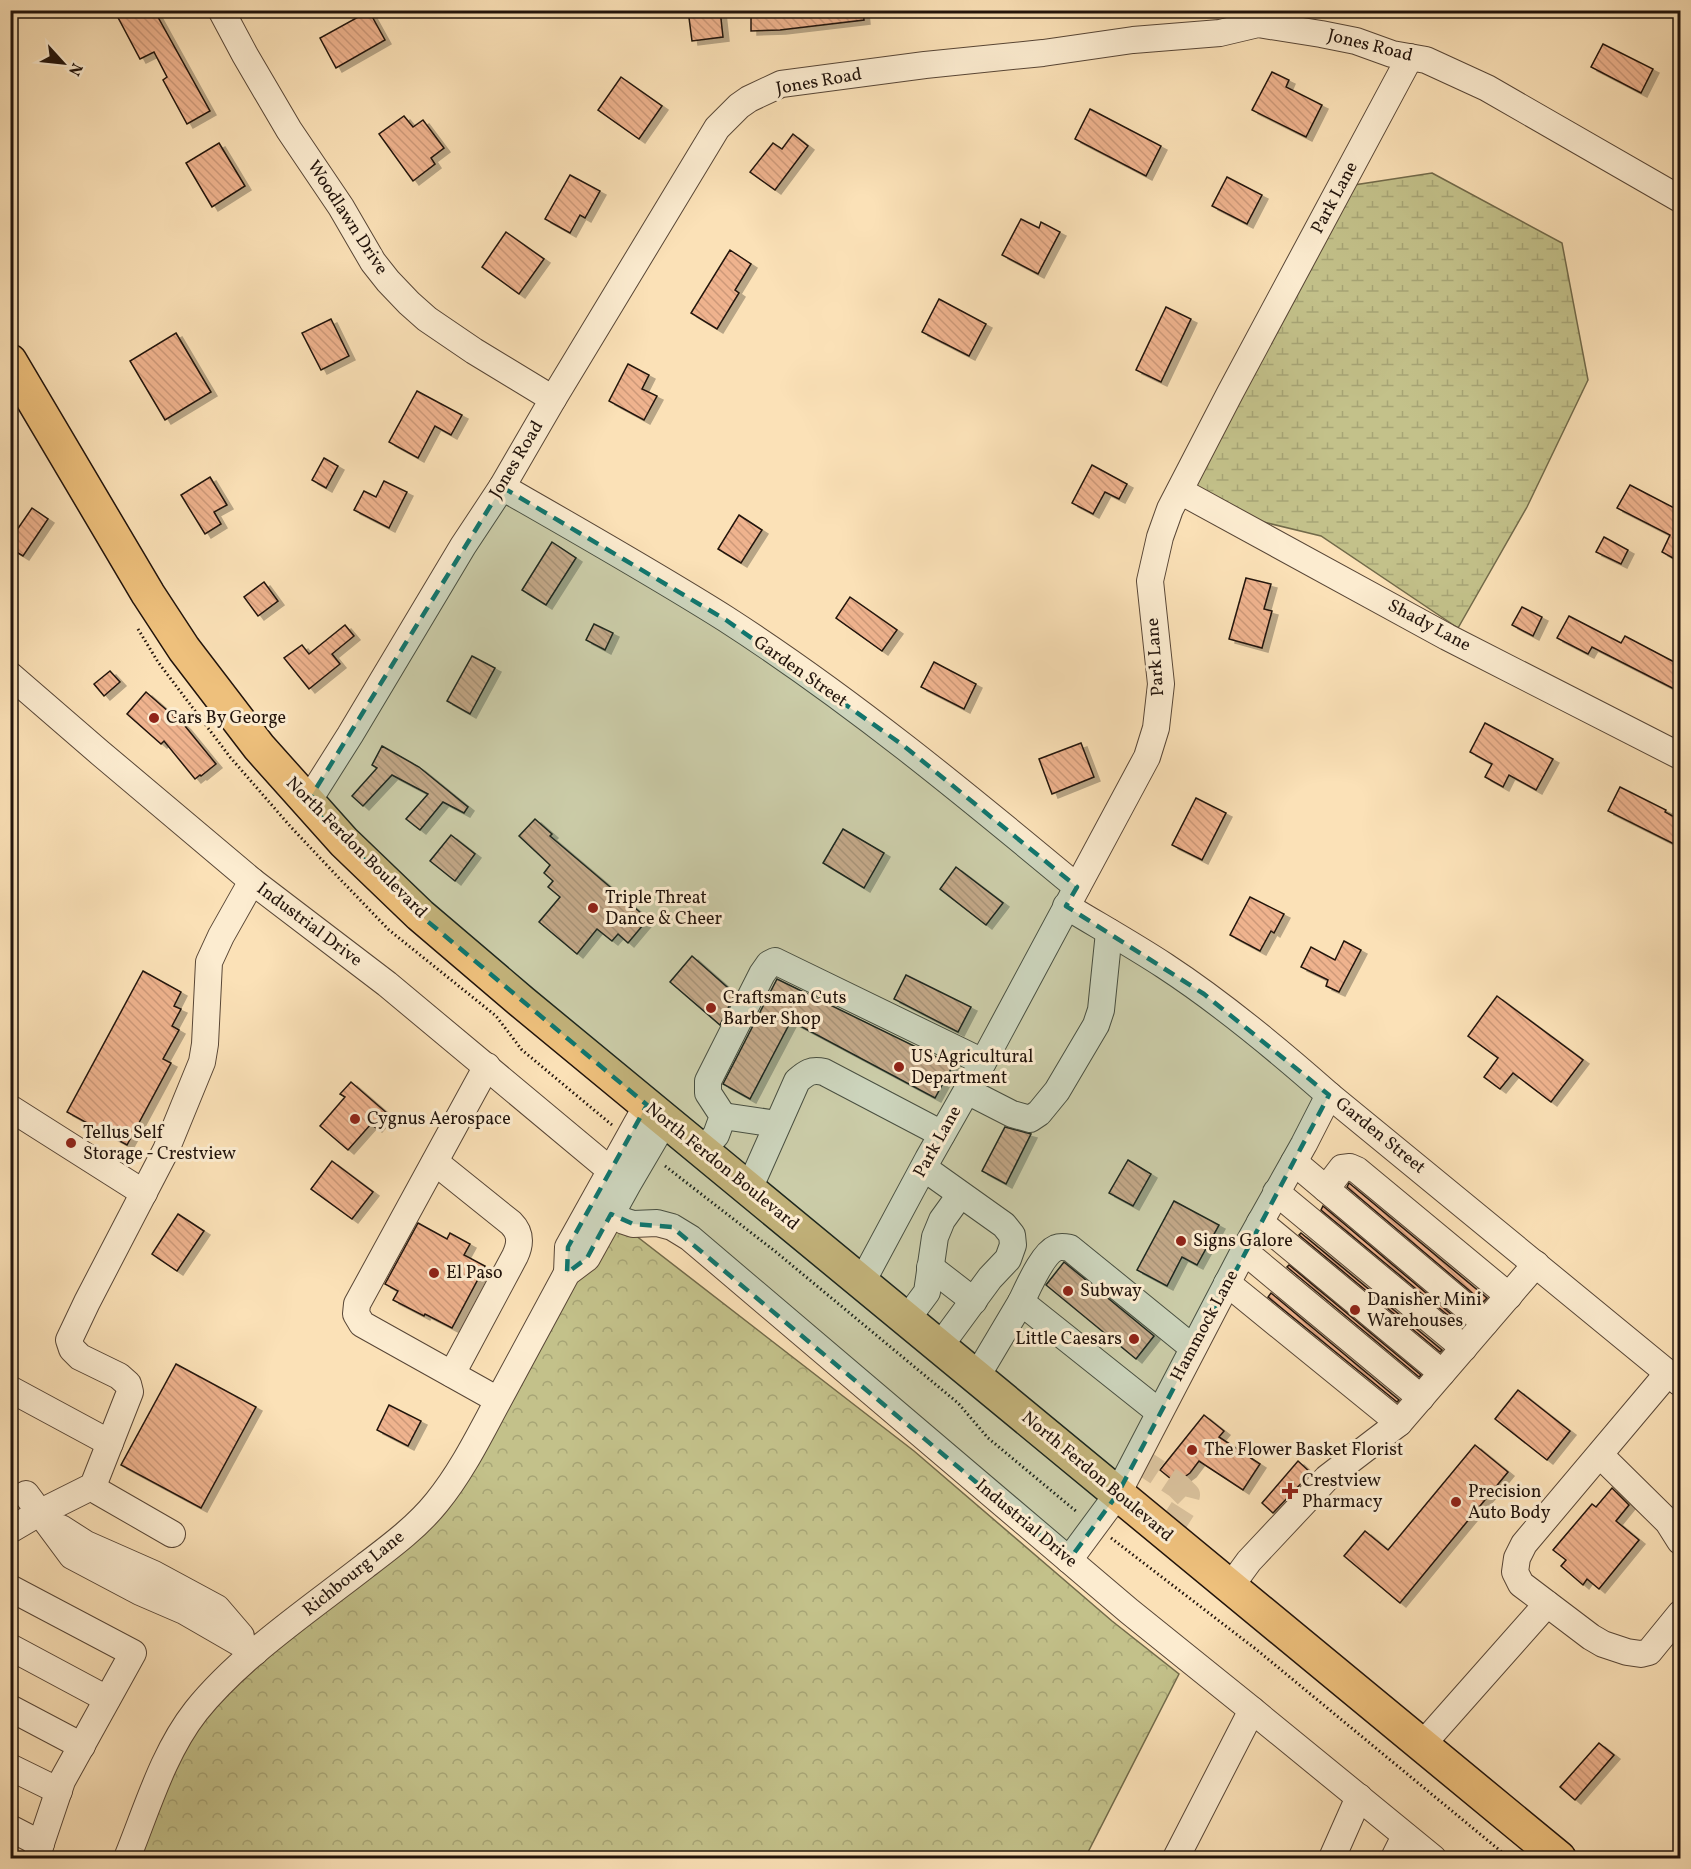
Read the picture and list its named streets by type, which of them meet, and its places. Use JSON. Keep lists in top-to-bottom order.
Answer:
{
  "streets": {
    "main road": ["North Ferdon Boulevard"],
    "street": [
      "Jones Road",
      "Park Lane",
      "Woodlawn Drive",
      "Shady Lane",
      "Garden Street",
      "Industrial Drive",
      "Hammock Lane",
      "Richbourg Lane"
    ]
  },
  "crossings": [
    ["Jones Road", "Park Lane"],
    ["Jones Road", "Woodlawn Drive"],
    ["Jones Road", "Garden Street"],
    ["Jones Road", "North Ferdon Boulevard"],
    ["Park Lane", "Shady Lane"],
    ["Park Lane", "Garden Street"],
    ["Park Lane", "North Ferdon Boulevard"],
    ["Garden Street", "Hammock Lane"],
    ["North Ferdon Boulevard", "Hammock Lane"],
    ["North Ferdon Boulevard", "Richbourg Lane"],
    ["Industrial Drive", "Hammock Lane"],
    ["Industrial Drive", "Richbourg Lane"]
  ],
  "places": {
    "other": [
      "Cars By George",
      "Triple Threat Dance & Cheer",
      "Craftsman Cuts Barber Shop",
      "US Agricultural Department",
      "Cygnus Aerospace",
      "Tellus Self Storage - Crestview",
      "Signs Galore",
      "El Paso",
      "Subway",
      "Danisher Mini Warehouses",
      "Little Caesars",
      "The Flower Basket Florist",
      "Precision Auto Body"
    ],
    "health": ["Crestview Pharmacy"]
  },
  "north": "bottom right"
}
